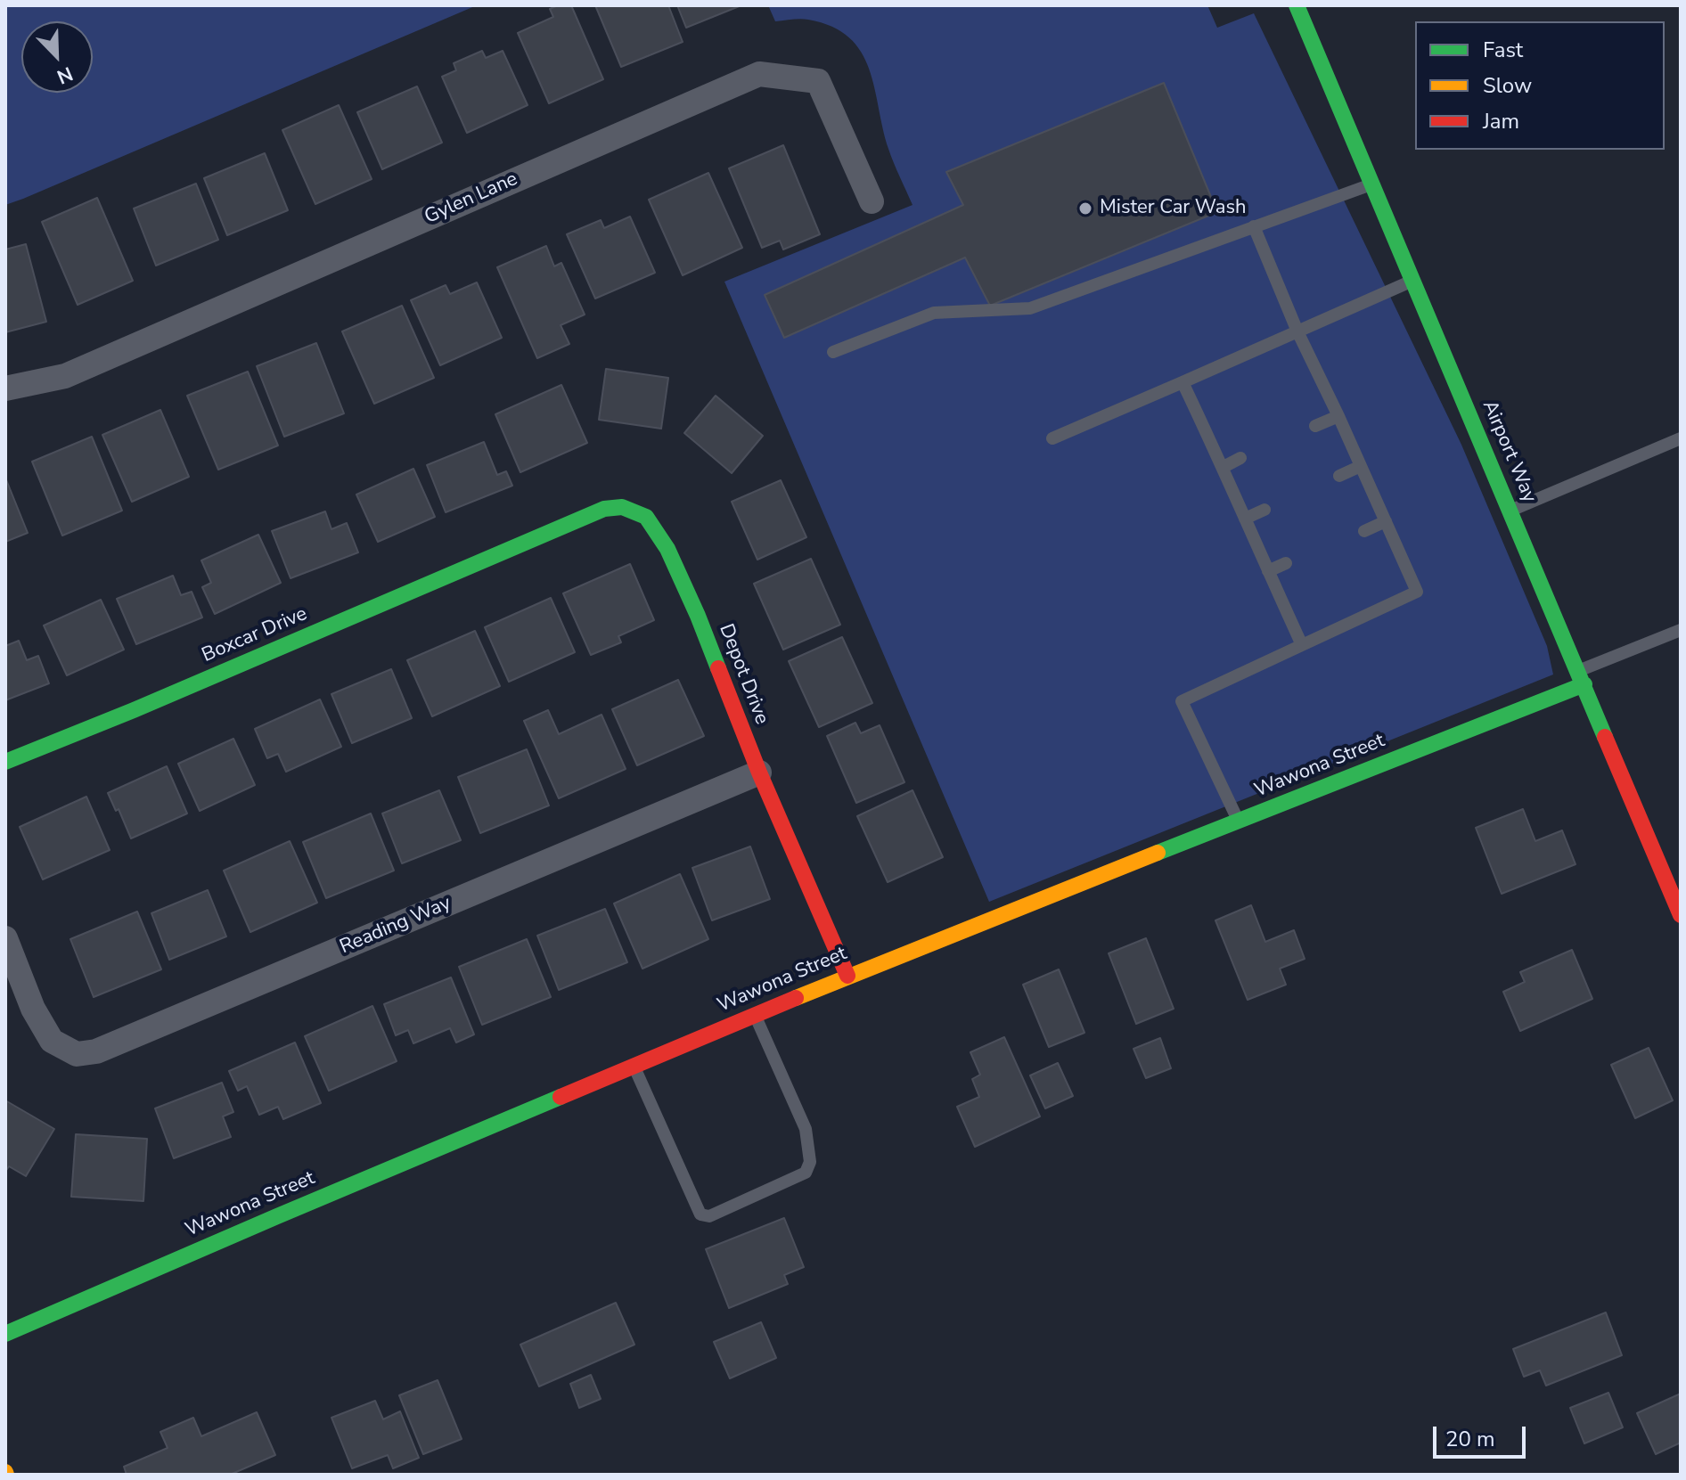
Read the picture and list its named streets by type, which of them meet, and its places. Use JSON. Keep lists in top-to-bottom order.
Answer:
{
  "streets": {
    "street": [
      "Gylen Lane",
      "Airport Way",
      "Boxcar Drive",
      "Depot Drive",
      "Wawona Street",
      "Reading Way"
    ]
  },
  "crossings": [
    ["Airport Way", "Wawona Street"],
    ["Boxcar Drive", "Depot Drive"],
    ["Depot Drive", "Wawona Street"],
    ["Depot Drive", "Reading Way"]
  ],
  "places": ["Mister Car Wash"],
  "legend": ["Fast", "Slow", "Jam"],
  "scale_bar": "20 m",
  "north": "bottom right"
}
